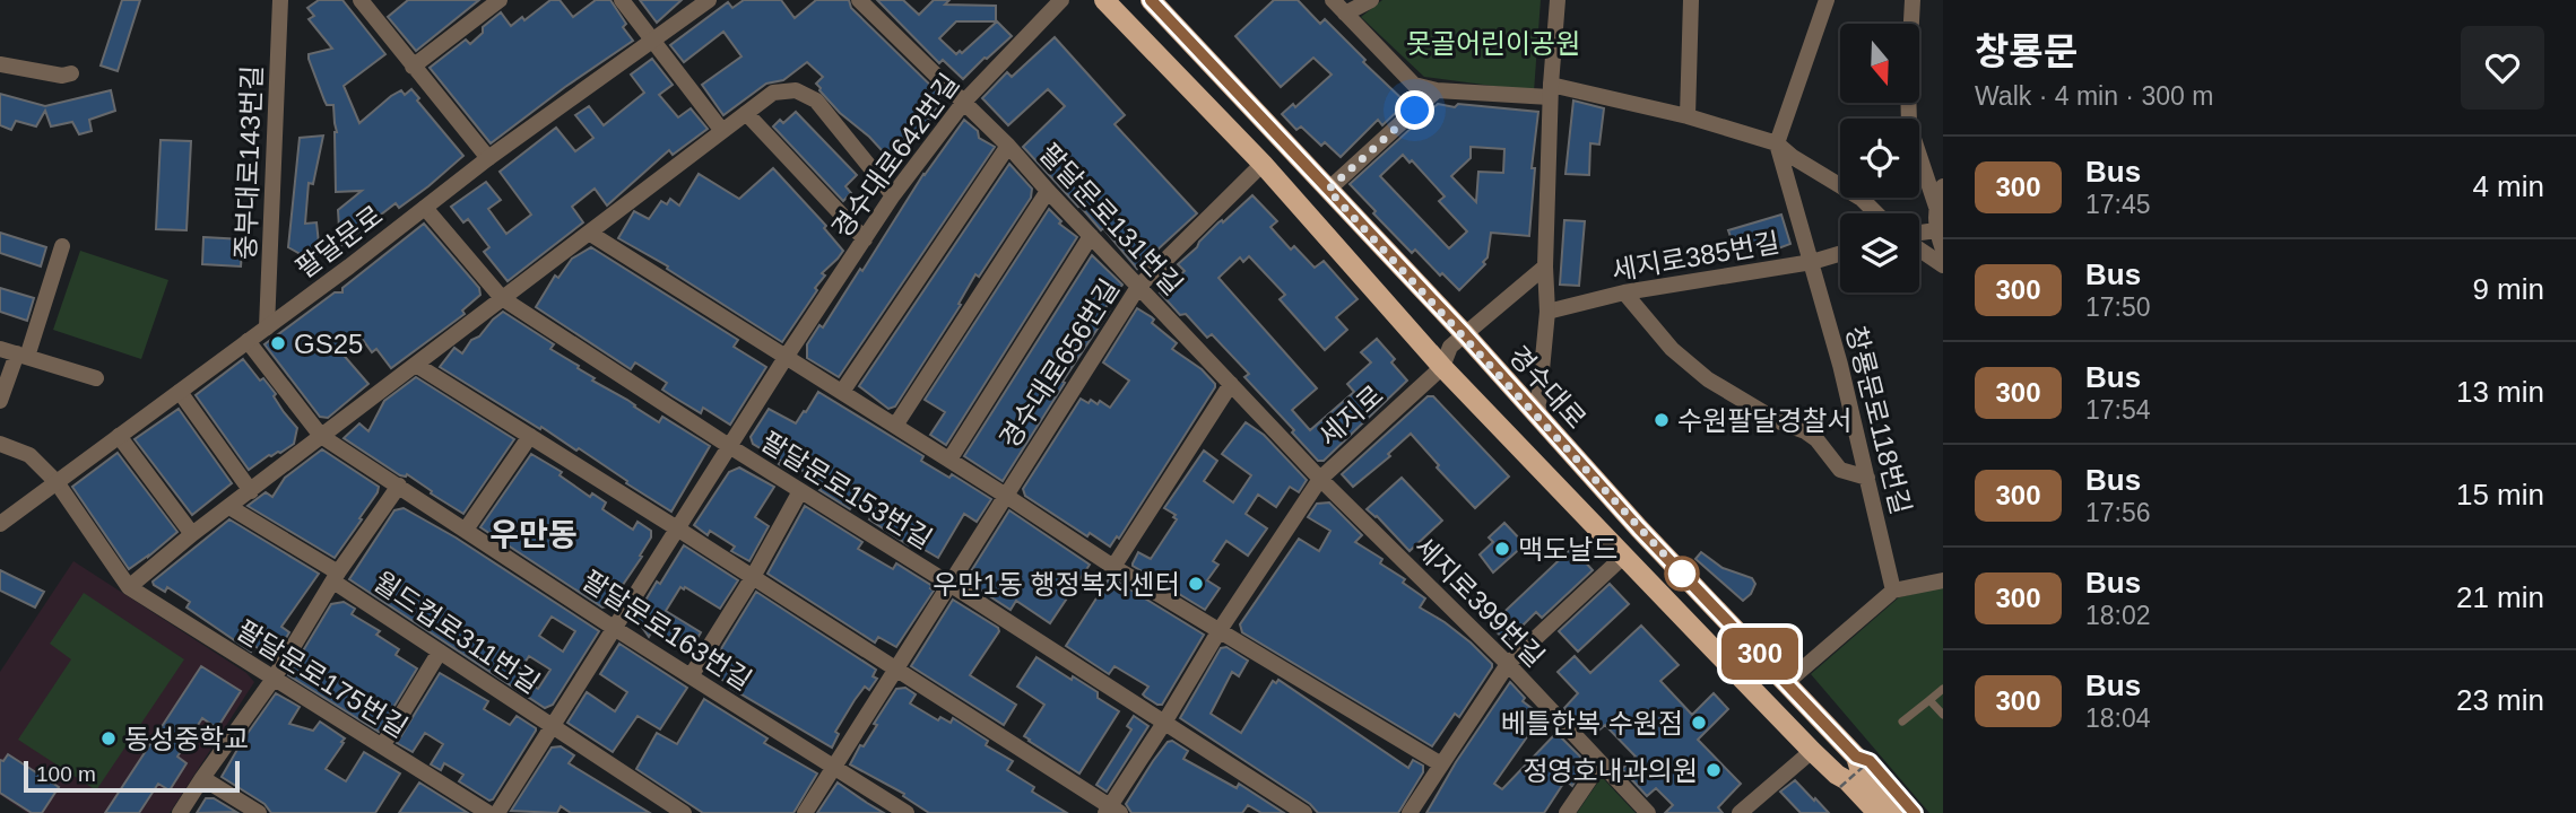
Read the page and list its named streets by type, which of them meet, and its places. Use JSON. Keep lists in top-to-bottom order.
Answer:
{
  "streets": {
    "main road": ["경수대로"],
    "street": [
      "경수대로642번길",
      "중부대로143번길",
      "팔달문로131번길",
      "팔달문로",
      "세지로385번길",
      "경수대로656번길",
      "세지로",
      "창룡문로118번길",
      "팔달문로153번길",
      "세지로399번길",
      "팔달문로163번길",
      "월드컵로311번길",
      "팔달문로175번길"
    ]
  },
  "crossings": [
    ["경수대로642번길", "팔달문로131번길"],
    ["경수대로642번길", "팔달문로153번길"],
    ["경수대로642번길", "팔달문로163번길"],
    ["경수대로642번길", "월드컵로311번길"],
    ["중부대로143번길", "팔달문로"],
    ["팔달문로131번길", "경수대로656번길"],
    ["팔달문로131번길", "세지로"],
    ["팔달문로131번길", "세지로399번길"],
    ["팔달문로", "팔달문로153번길"],
    ["팔달문로", "팔달문로163번길"],
    ["팔달문로", "팔달문로175번길"],
    ["세지로385번길", "창룡문로118번길"],
    ["경수대로656번길", "팔달문로153번길"],
    ["경수대로656번길", "팔달문로163번길"],
    ["경수대로", "세지로"],
    ["세지로", "팔달문로153번길"],
    ["세지로", "세지로399번길"],
    ["팔달문로163번길", "월드컵로311번길"]
  ],
  "districts": ["우만동"],
  "parks": ["못골어린이공원"],
  "places": [
    "GS25",
    "수원팔달경찰서",
    "맥도날드",
    "우만1동 행정복지센터",
    "베틀한복 수원점",
    "동성중학교",
    "정영호내과의원"
  ],
  "lines": ["bus line 300"],
  "scale_bar": "100 m",
  "north": "bottom",
  "page": {
    "on_map": "300",
    "heading": ["창룡문", "Walk · 4 min · 300 m"],
    "list": [
      {
        "mark": "300",
        "name": "Bus",
        "note": "17:45",
        "value": "4 min"
      },
      {
        "mark": "300",
        "name": "Bus",
        "note": "17:50",
        "value": "9 min"
      },
      {
        "mark": "300",
        "name": "Bus",
        "note": "17:54",
        "value": "13 min"
      },
      {
        "mark": "300",
        "name": "Bus",
        "note": "17:56",
        "value": "15 min"
      },
      {
        "mark": "300",
        "name": "Bus",
        "note": "18:02",
        "value": "21 min"
      },
      {
        "mark": "300",
        "name": "Bus",
        "note": "18:04",
        "value": "23 min"
      }
    ],
    "scale": "100 m"
  }
}
